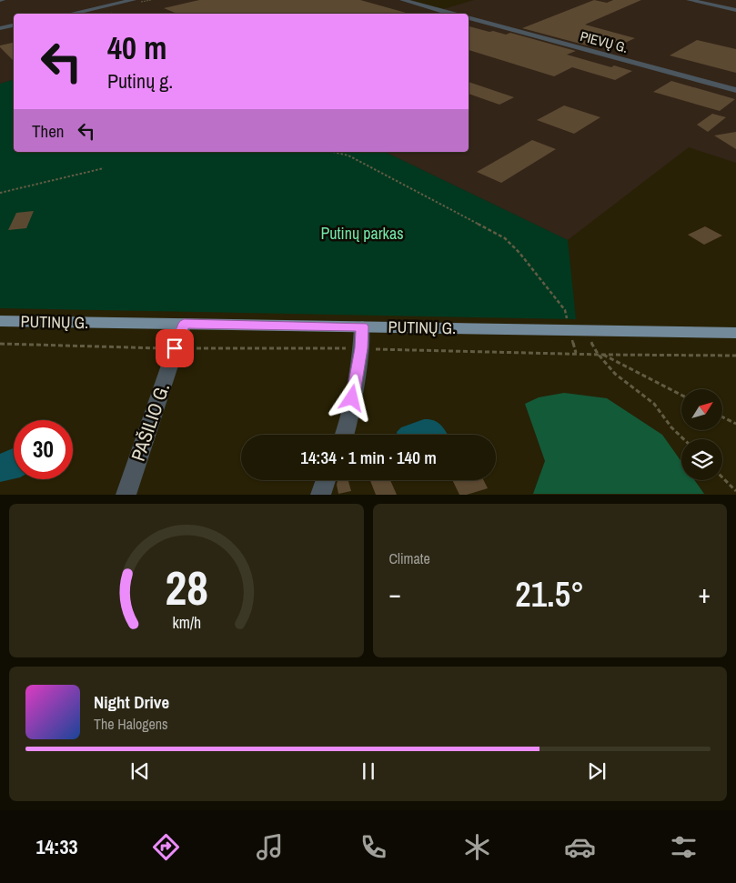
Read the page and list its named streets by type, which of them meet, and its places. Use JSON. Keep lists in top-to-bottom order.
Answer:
{
  "streets": {
    "main road": ["PUTINŲ G."],
    "street": ["PIEVŲ G.", "PAŠILIO G."]
  },
  "crossings": [
    ["PUTINŲ G.", "PAŠILIO G."]
  ],
  "parks": ["Putinų parkas"],
  "north": "top right",
  "page": {
    "turn": ["40 m", "Putinų g."],
    "then": "Then",
    "limit": "30",
    "trip": "14:34 · 1 min · 140 m",
    "tile": "Climate",
    "heat": ["−", "21.5°", "+"],
    "song": ["Night Drive", "The Halogens"],
    "tabs": "14:33",
    "gauge": ["28", "km/h"]
  }
}
